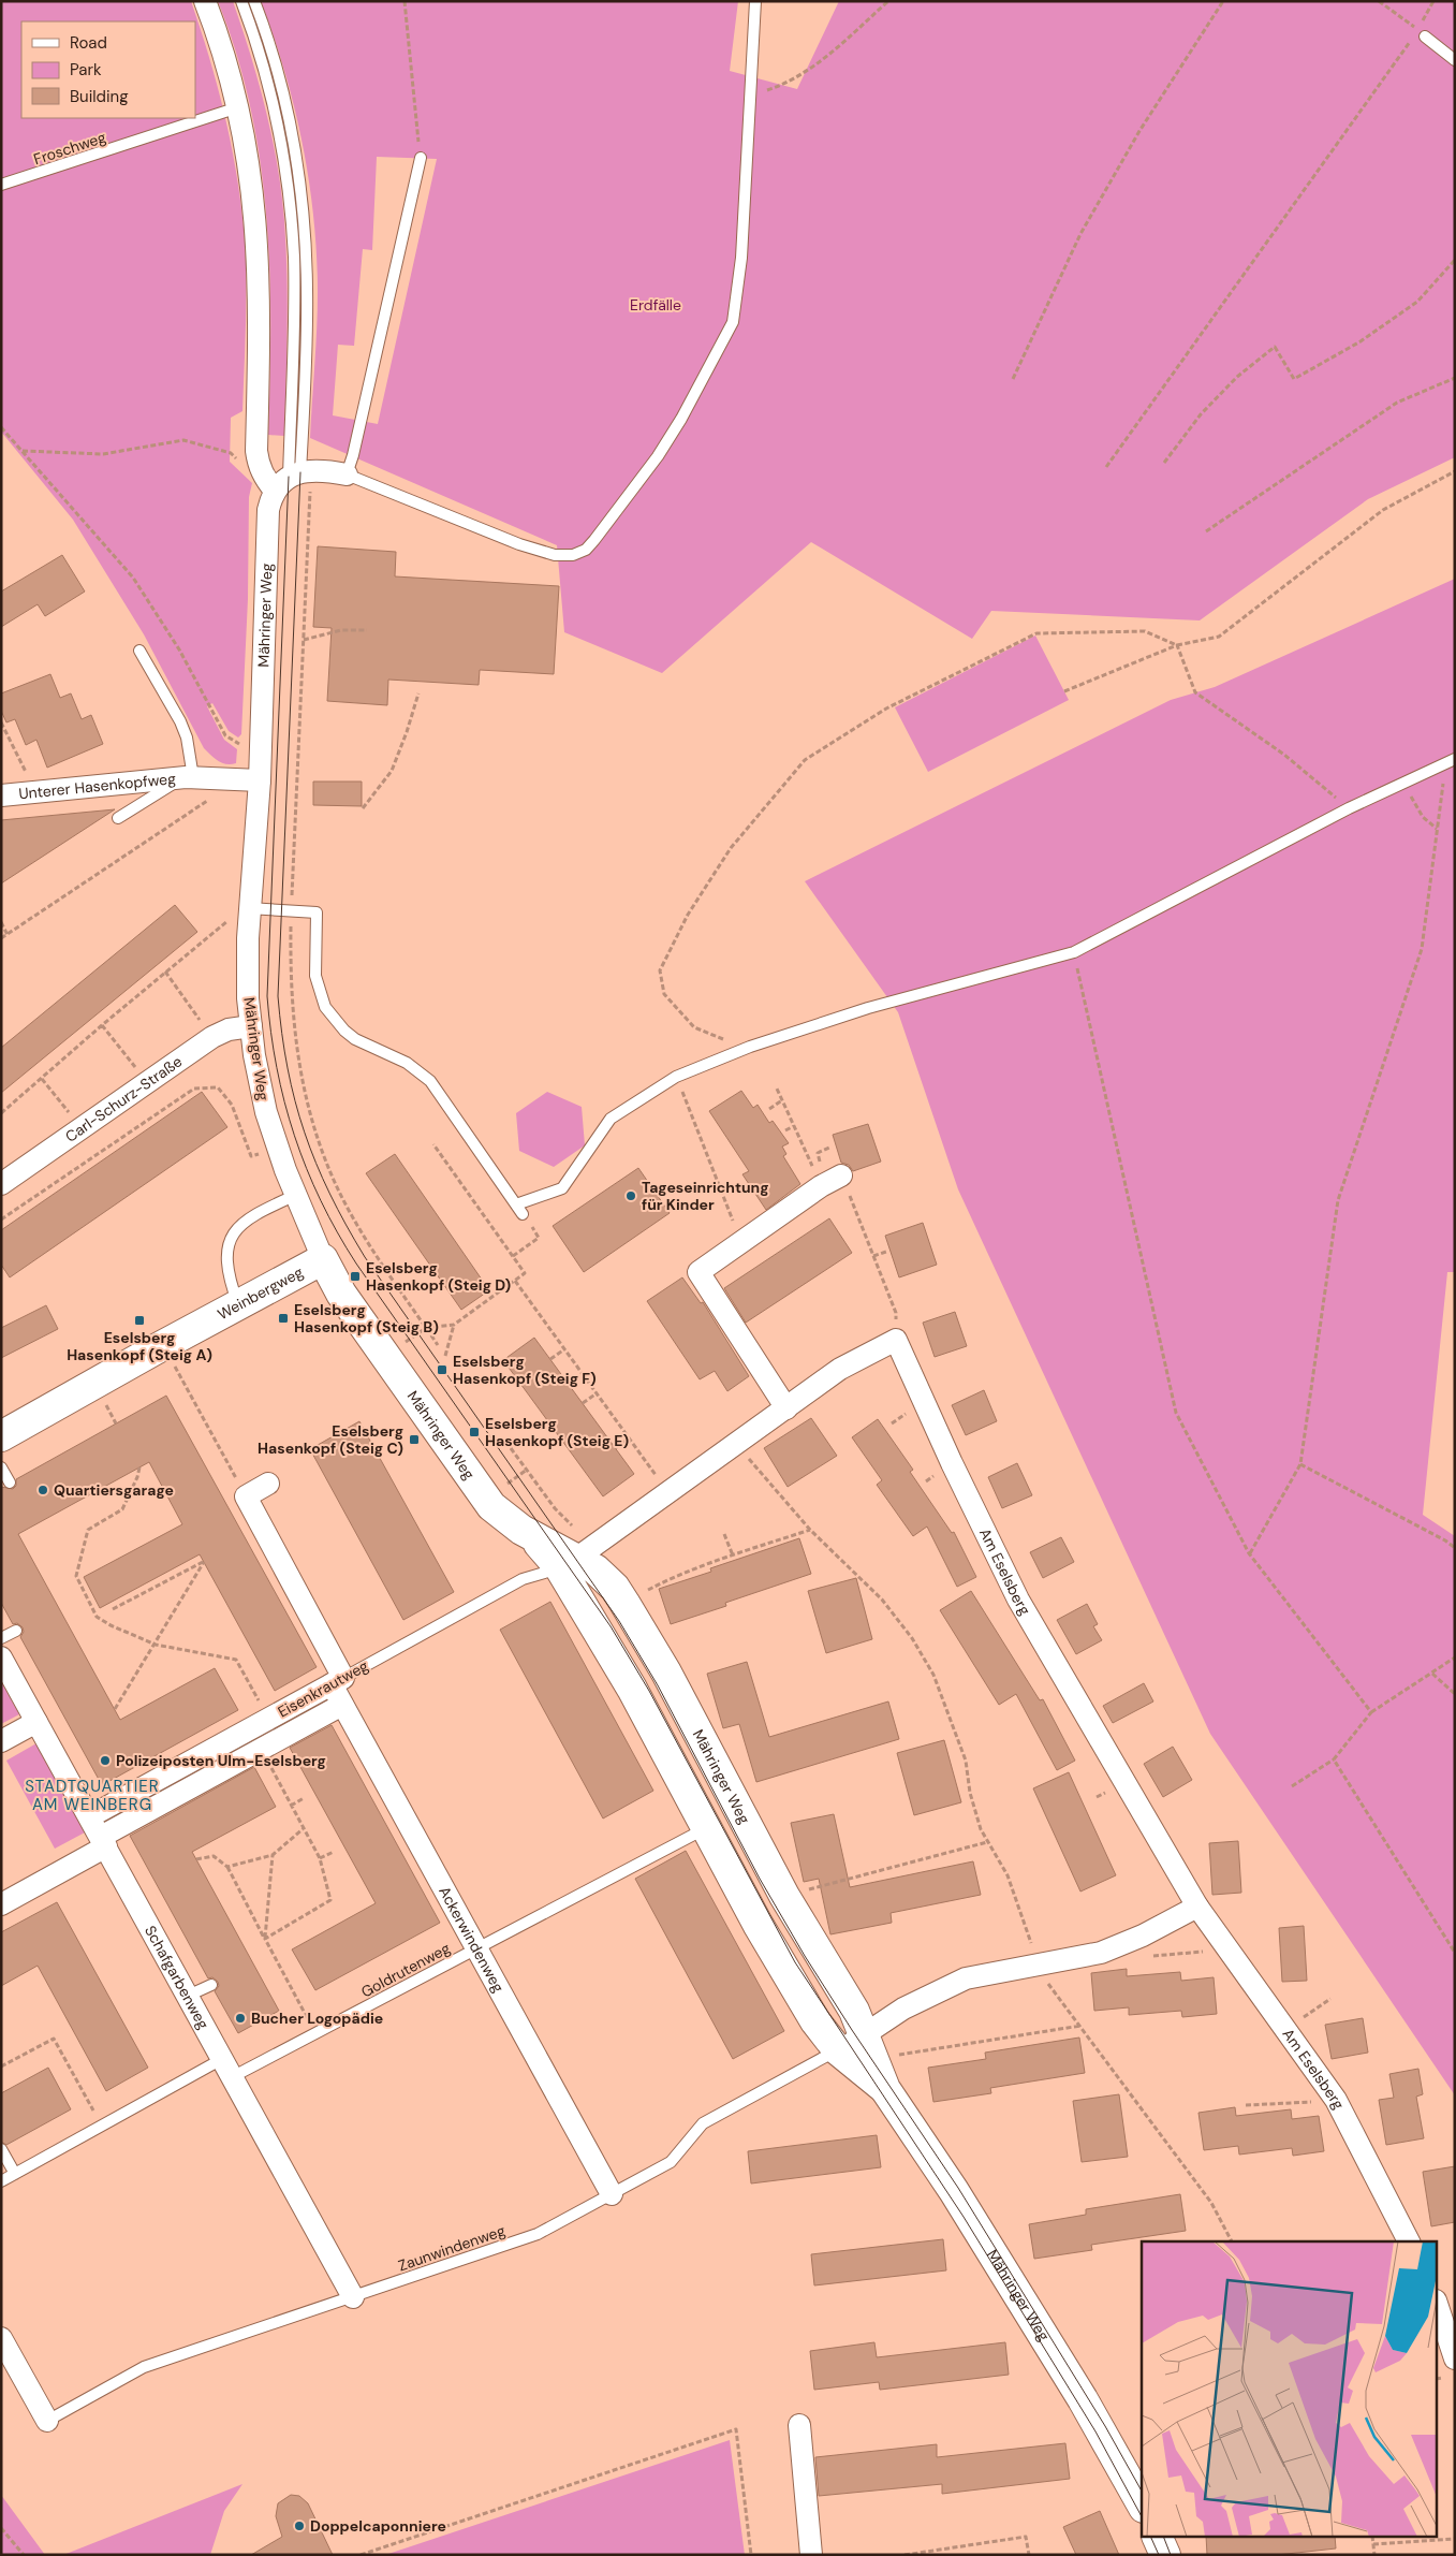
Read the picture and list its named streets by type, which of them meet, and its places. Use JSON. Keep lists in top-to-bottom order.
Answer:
{
  "streets": {
    "street": [
      "Mähringer Weg",
      "Unterer Hasenkopfweg",
      "Carl-Schurz-Straße",
      "Weinbergweg",
      "Am Eselsberg",
      "Eisenkrautweg",
      "Ackerwindenweg",
      "Schafgarbenweg"
    ],
    "lane": ["Froschweg", "Goldrutenweg", "Zaunwindenweg"]
  },
  "crossings": [
    ["Mähringer Weg", "Unterer Hasenkopfweg"],
    ["Mähringer Weg", "Carl-Schurz-Straße"],
    ["Mähringer Weg", "Weinbergweg"],
    ["Mähringer Weg", "Eisenkrautweg"],
    ["Mähringer Weg", "Goldrutenweg"],
    ["Mähringer Weg", "Zaunwindenweg"],
    ["Eisenkrautweg", "Ackerwindenweg"],
    ["Eisenkrautweg", "Schafgarbenweg"],
    ["Ackerwindenweg", "Goldrutenweg"],
    ["Ackerwindenweg", "Zaunwindenweg"],
    ["Goldrutenweg", "Schafgarbenweg"],
    ["Schafgarbenweg", "Zaunwindenweg"]
  ],
  "districts": ["STADTQUARTIER AM WEINBERG"],
  "parks": ["Erdfälle"],
  "places": {
    "other": [
      "Tageseinrichtung für Kinder",
      "Quartiersgarage",
      "Polizeiposten Ulm-Eselsberg",
      "Bucher Logopädie",
      "Doppelcaponniere"
    ],
    "transit": [
      "Eselsberg Hasenkopf (Steig D)",
      "Eselsberg Hasenkopf (Steig B)",
      "Eselsberg Hasenkopf (Steig A)",
      "Eselsberg Hasenkopf (Steig F)",
      "Eselsberg Hasenkopf (Steig E)",
      "Eselsberg Hasenkopf (Steig C)"
    ]
  },
  "legend": ["Road", "Park", "Building"]
}
